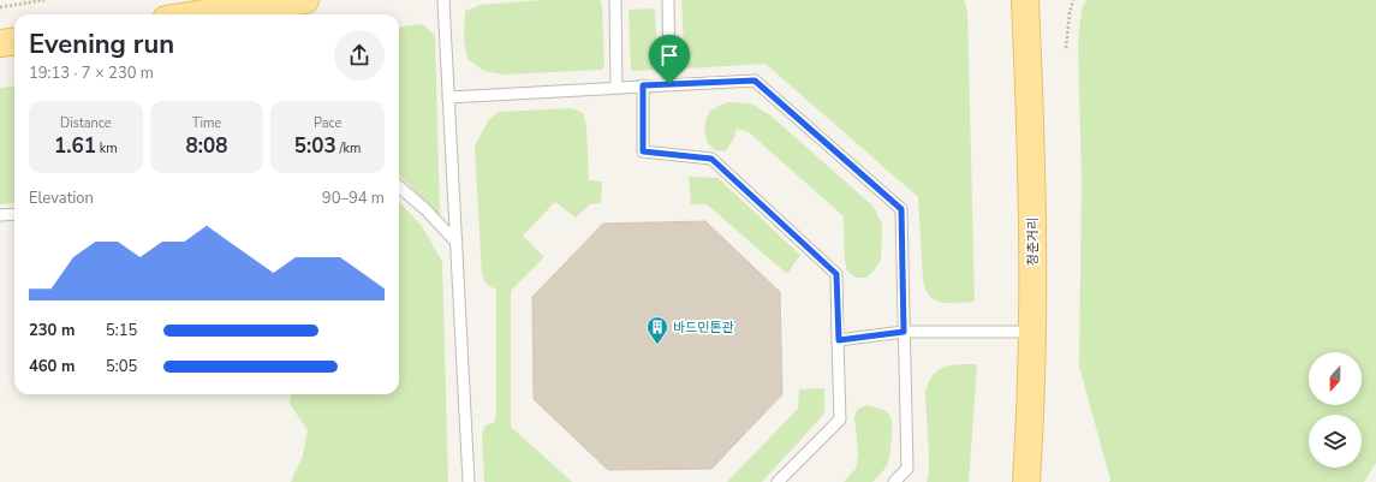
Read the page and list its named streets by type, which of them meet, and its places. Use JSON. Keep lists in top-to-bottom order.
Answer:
{
  "streets": {
    "main road": ["청춘거리"]
  },
  "places": {
    "building": ["바드민톤관"]
  },
  "north": "bottom",
  "page": {
    "heading": ["Evening run", "19:13 · 7 × 230 m"],
    "stats": [
      ["Distance", "1.61 km"],
      ["Time", "8:08"],
      ["Pace", "5:03 /km"]
    ],
    "chart": ["Elevation", "90–94 m"],
    "list": [
      {
        "name": "230 m",
        "note": "5:15"
      },
      {
        "name": "460 m",
        "note": "5:05"
      }
    ]
  }
}
